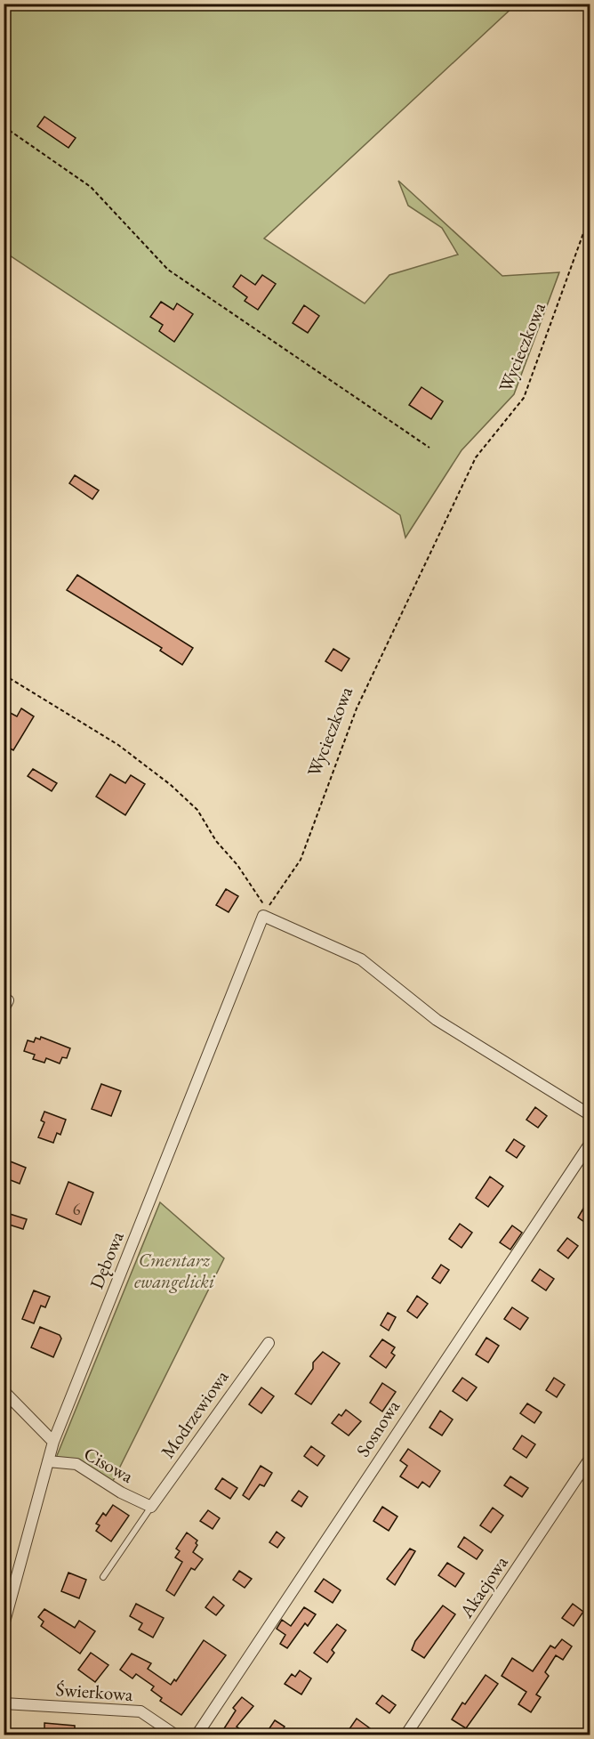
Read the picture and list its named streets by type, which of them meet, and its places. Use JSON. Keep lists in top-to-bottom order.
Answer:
{
  "streets": {
    "street": [
      "Dębowa",
      "Modrzewiowa",
      "Sosnowa",
      "Cisowa",
      "Akacjowa",
      "Świerkowa"
    ],
    "path": ["Wycieczkowa"]
  },
  "crossings": [
    ["Wycieczkowa", "Dębowa"],
    ["Dębowa", "Cisowa"],
    ["Modrzewiowa", "Cisowa"]
  ],
  "parks": ["Cmentarz ewangelicki"],
  "house_numbers": ["6"]
}
